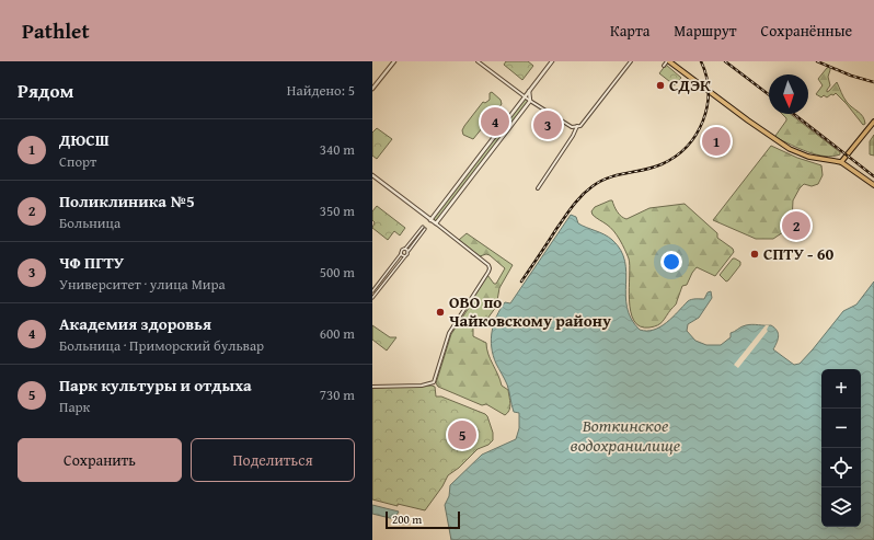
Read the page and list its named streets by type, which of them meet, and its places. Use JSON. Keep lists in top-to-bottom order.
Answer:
{
  "water": ["Воткинское водохранилище"],
  "places": ["СДЭК", "СПТУ - 60", "ОВО по Чайковскому району"],
  "scale_bar": "200 m",
  "north": "bottom",
  "page": {
    "header": "Pathlet",
    "nav": ["Карта", "Маршрут", "Сохранённые"],
    "heading": ["Рядом", "Найдено: 5"],
    "pins": [
      "4",
      "3",
      "1",
      "2",
      "5"
    ],
    "list": [
      {
        "mark": "1",
        "name": "ДЮСШ",
        "note": "Спорт",
        "value": "340 m"
      },
      {
        "mark": "2",
        "name": "Поликлиника №5",
        "note": "Больница",
        "value": "350 m"
      },
      {
        "mark": "3",
        "name": "ЧФ ПГТУ",
        "note": "Университет · улица Мира",
        "value": "500 m"
      },
      {
        "mark": "4",
        "name": "Академия здоровья",
        "note": "Больница · Приморский бульвар",
        "value": "600 m"
      },
      {
        "mark": "5",
        "name": "Парк культуры и отдыха",
        "note": "Парк",
        "value": "730 m"
      }
    ],
    "map_buttons": ["+", "−"],
    "buttons": ["Сохранить", "Поделиться"],
    "scale": "200 m"
  }
}
